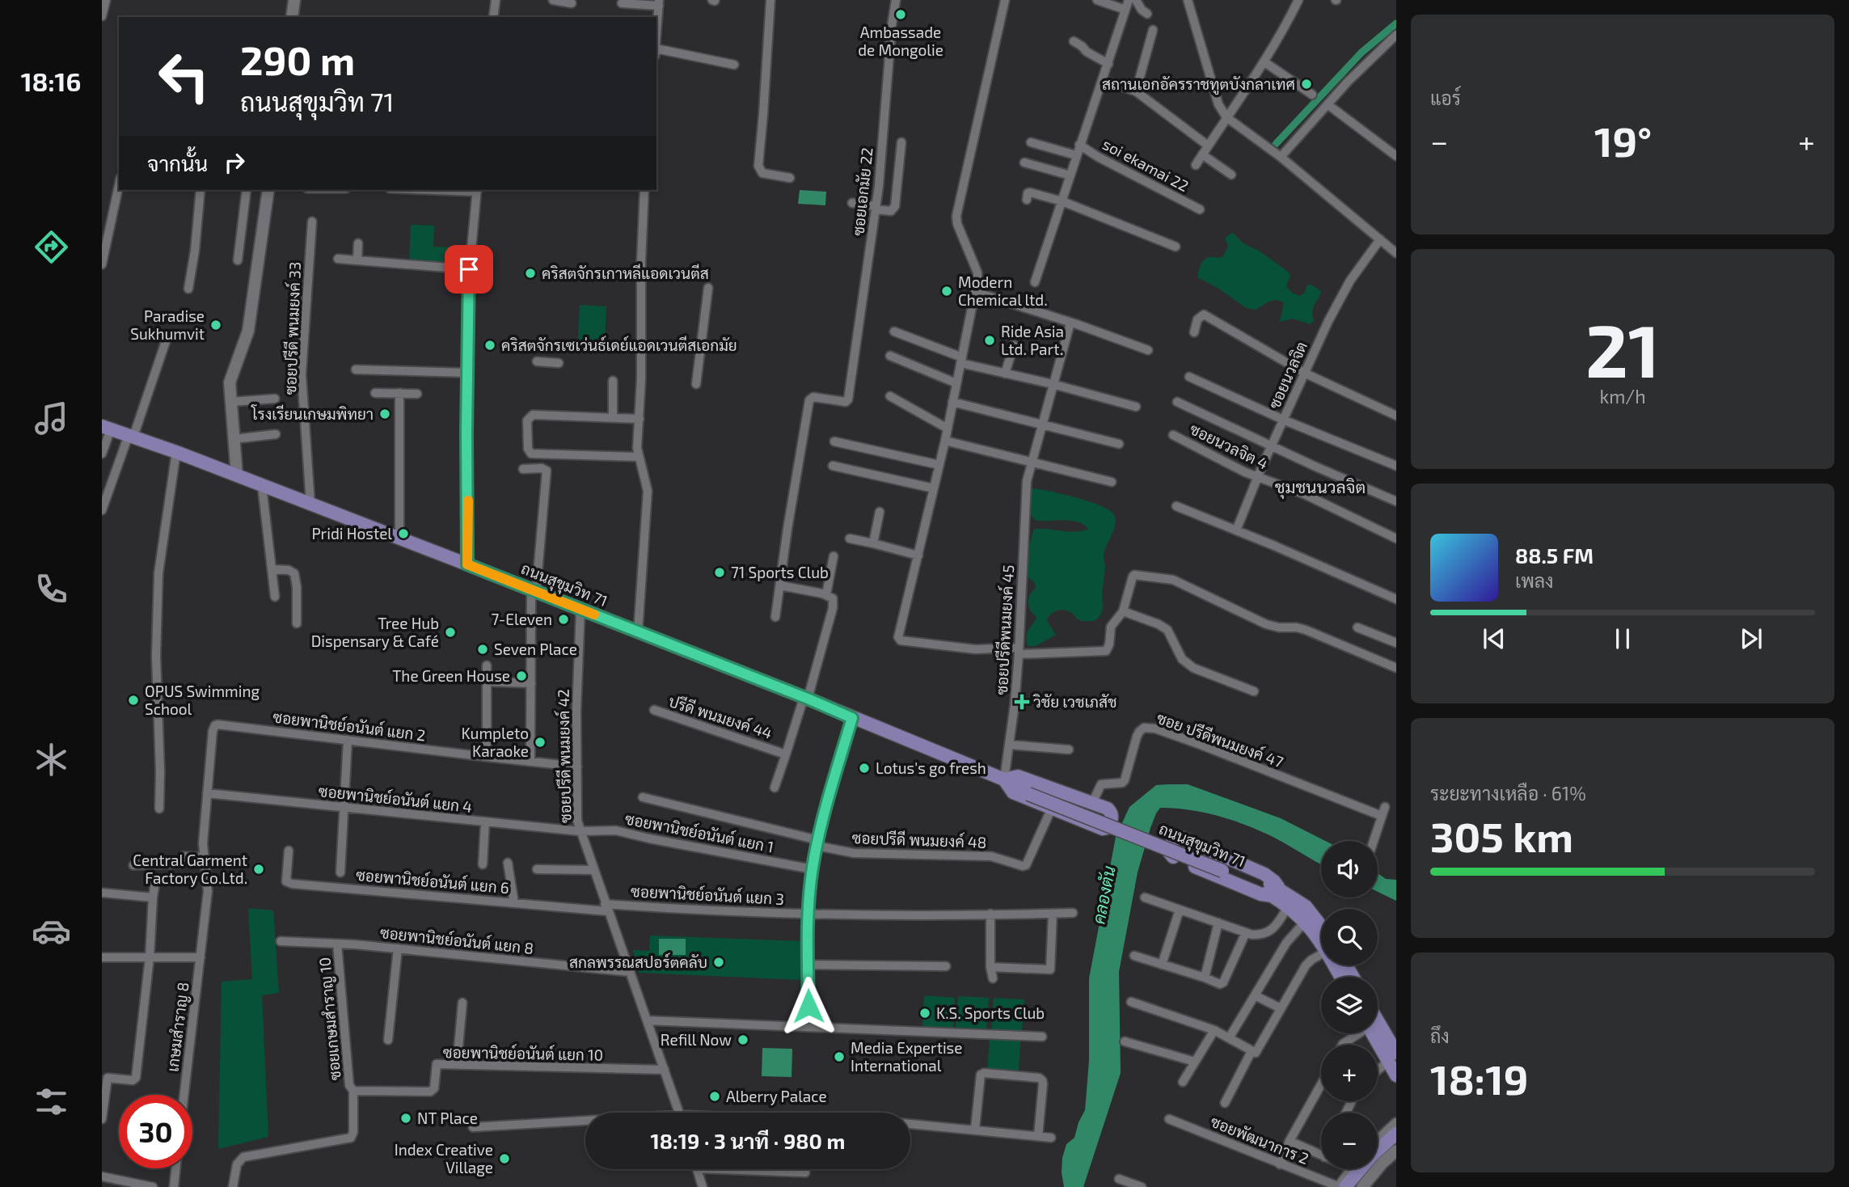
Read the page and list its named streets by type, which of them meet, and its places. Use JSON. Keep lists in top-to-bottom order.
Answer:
{
  "streets": {
    "main road": ["ถนนสุขุมวิท 71"],
    "street": [
      "soi ekamai 22",
      "ซอยเอกมัย 22",
      "ซอยปรีดี พนมยงค์ 33",
      "ซอยนวลจิต",
      "ซอยนวลจิต 4",
      "ซอยปรีดีพนมยงค์ 45",
      "ปรีดี พนมยงค์ 44",
      "ซอยพานิชย์อนันต์ แยก 2",
      "ซอย ปรีดีพนมยงค์ 47",
      "ซอยปรีดี พนมยงค์ 42",
      "ซอยพานิชย์อนันต์ แยก 4",
      "ซอยพานิชย์อนันต์ แยก 1",
      "ซอยปรีดี พนมยงค์ 48",
      "ซอยพานิชย์อนันต์ แยก 6",
      "ซอยพานิชย์อนันต์ แยก 3",
      "ซอยพานิชย์อนันต์ แยก 8",
      "ซอยเกษมสำราญ 10",
      "เกษมสำราญ 8",
      "ซอยพานิชย์อนันต์ แยก 10",
      "ซอยพัฒนาการ 2"
    ]
  },
  "crossings": [
    ["ซอยปรีดี พนมยงค์ 33", "ถนนสุขุมวิท 71"],
    ["ซอยนวลจิต", "ซอยนวลจิต 4"],
    ["ถนนสุขุมวิท 71", "ซอยปรีดีพนมยงค์ 45"],
    ["ถนนสุขุมวิท 71", "ปรีดี พนมยงค์ 44"],
    ["ถนนสุขุมวิท 71", "ซอยปรีดี พนมยงค์ 42"],
    ["ซอยพานิชย์อนันต์ แยก 2", "ซอยปรีดี พนมยงค์ 42"],
    ["ซอยพานิชย์อนันต์ แยก 2", "ซอยพานิชย์อนันต์ แยก 4"],
    ["ซอยพานิชย์อนันต์ แยก 2", "เกษมสำราญ 8"],
    ["ซอยปรีดี พนมยงค์ 42", "ซอยพานิชย์อนันต์ แยก 4"],
    ["ซอยปรีดี พนมยงค์ 42", "ซอยพานิชย์อนันต์ แยก 1"],
    ["ซอยปรีดี พนมยงค์ 42", "ซอยพานิชย์อนันต์ แยก 6"],
    ["ซอยปรีดี พนมยงค์ 42", "ซอยพานิชย์อนันต์ แยก 3"],
    ["ซอยปรีดี พนมยงค์ 42", "ซอยพานิชย์อนันต์ แยก 8"],
    ["ซอยปรีดี พนมยงค์ 42", "ซอยพานิชย์อนันต์ แยก 10"],
    ["ซอยพานิชย์อนันต์ แยก 4", "ซอยพานิชย์อนันต์ แยก 1"],
    ["ซอยพานิชย์อนันต์ แยก 6", "ซอยพานิชย์อนันต์ แยก 3"],
    ["ซอยพานิชย์อนันต์ แยก 8", "ซอยเกษมสำราญ 10"],
    ["ซอยเกษมสำราญ 10", "ซอยพานิชย์อนันต์ แยก 10"]
  ],
  "districts": ["ชุมชนนวลจิต"],
  "water": ["คลองตัน"],
  "places": {
    "other": [
      "Ambassade de Mongolie",
      "สถานเอกอัครราชทูตบังกลาเทศ",
      "คริสตจักรเกาหลีแอดเวนตีส",
      "Modern Chemical ltd.",
      "Paradise Sukhumvit",
      "Ride Asia Ltd. Part.",
      "คริสตจักรเซเว่นธ์เดย์แอดเวนตีสเอกมัย",
      "โรงเรียนเกษมพิทยา",
      "Pridi Hostel",
      "71 Sports Club",
      "7-Eleven",
      "Tree Hub Dispensary & Café",
      "Seven Place",
      "The Green House",
      "OPUS Swimming School",
      "Kumpleto Karaoke",
      "Lotus's go fresh",
      "Central Garment Factory Co.Ltd.",
      "สกลพรรณสปอร์ตคลับ",
      "K.S. Sports Club",
      "Refill Now",
      "Media Expertise International",
      "Alberry Palace",
      "NT Place",
      "Index Creative Village"
    ],
    "health": ["วิชัย เวชเภสัช"]
  },
  "page": {
    "tabs": "18:16",
    "tile": [
      "แอร์",
      ["21", "km/h"],
      ["ระยะทางเหลือ · 61%", "305 km"],
      ["ถึง", "18:19"]
    ],
    "turn": ["290 m", "ถนนสุขุมวิท 71"],
    "heat": ["−", "19°", "+"],
    "then": "จากนั้น",
    "song": ["88.5 FM", "เพลง"],
    "map_buttons": ["+", "−"],
    "limit": "30",
    "trip": "18:19 · 3 นาที · 980 m"
  }
}
